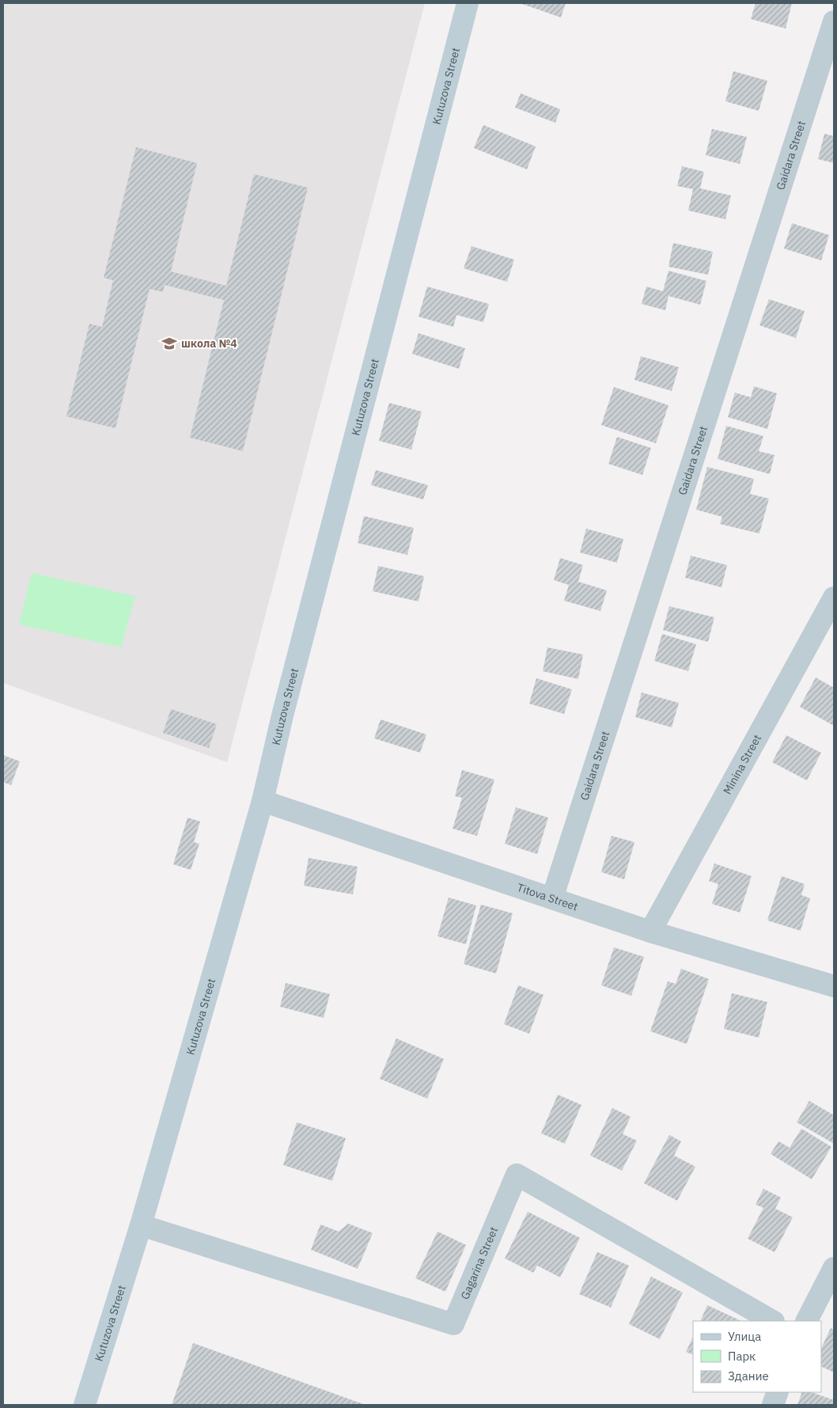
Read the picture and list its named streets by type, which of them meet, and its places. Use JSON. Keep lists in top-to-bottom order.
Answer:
{
  "streets": {
    "main road": ["Kutuzova Street"],
    "street": [
      "Gaidara Street",
      "Minina Street",
      "Titova Street",
      "Gagarina Street"
    ]
  },
  "crossings": [
    ["Kutuzova Street", "Titova Street"],
    ["Kutuzova Street", "Gagarina Street"],
    ["Gaidara Street", "Titova Street"],
    ["Minina Street", "Titova Street"]
  ],
  "places": {
    "school or university": ["школа №4"]
  },
  "legend": ["Улица", "Парк", "Здание"]
}
